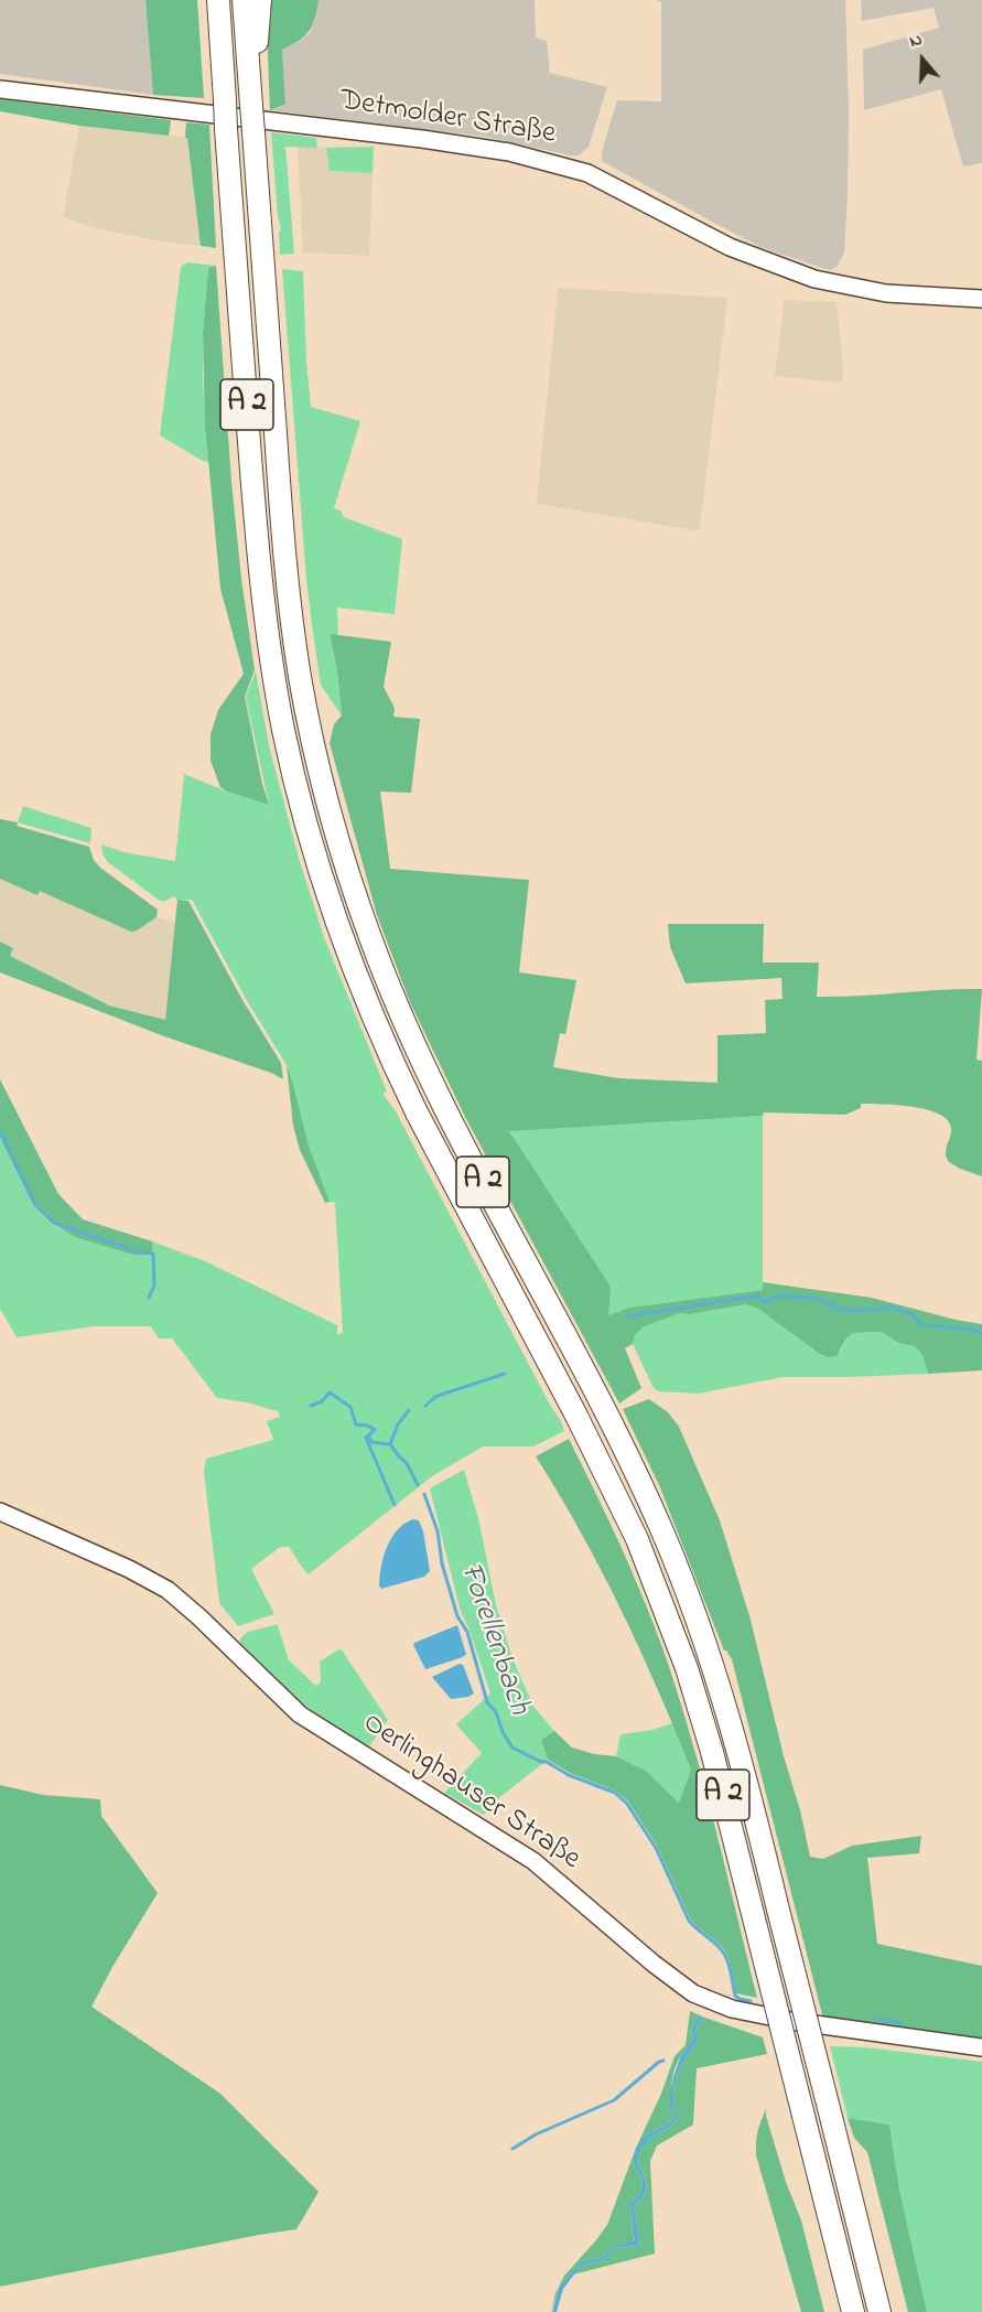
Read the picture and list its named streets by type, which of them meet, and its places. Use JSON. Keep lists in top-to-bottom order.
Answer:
{
  "streets": {
    "highway": ["A 2"],
    "main road": ["Detmolder Straße", "Oerlinghauser Straße"]
  },
  "water": ["Forellenbach"],
  "north": "top"
}
